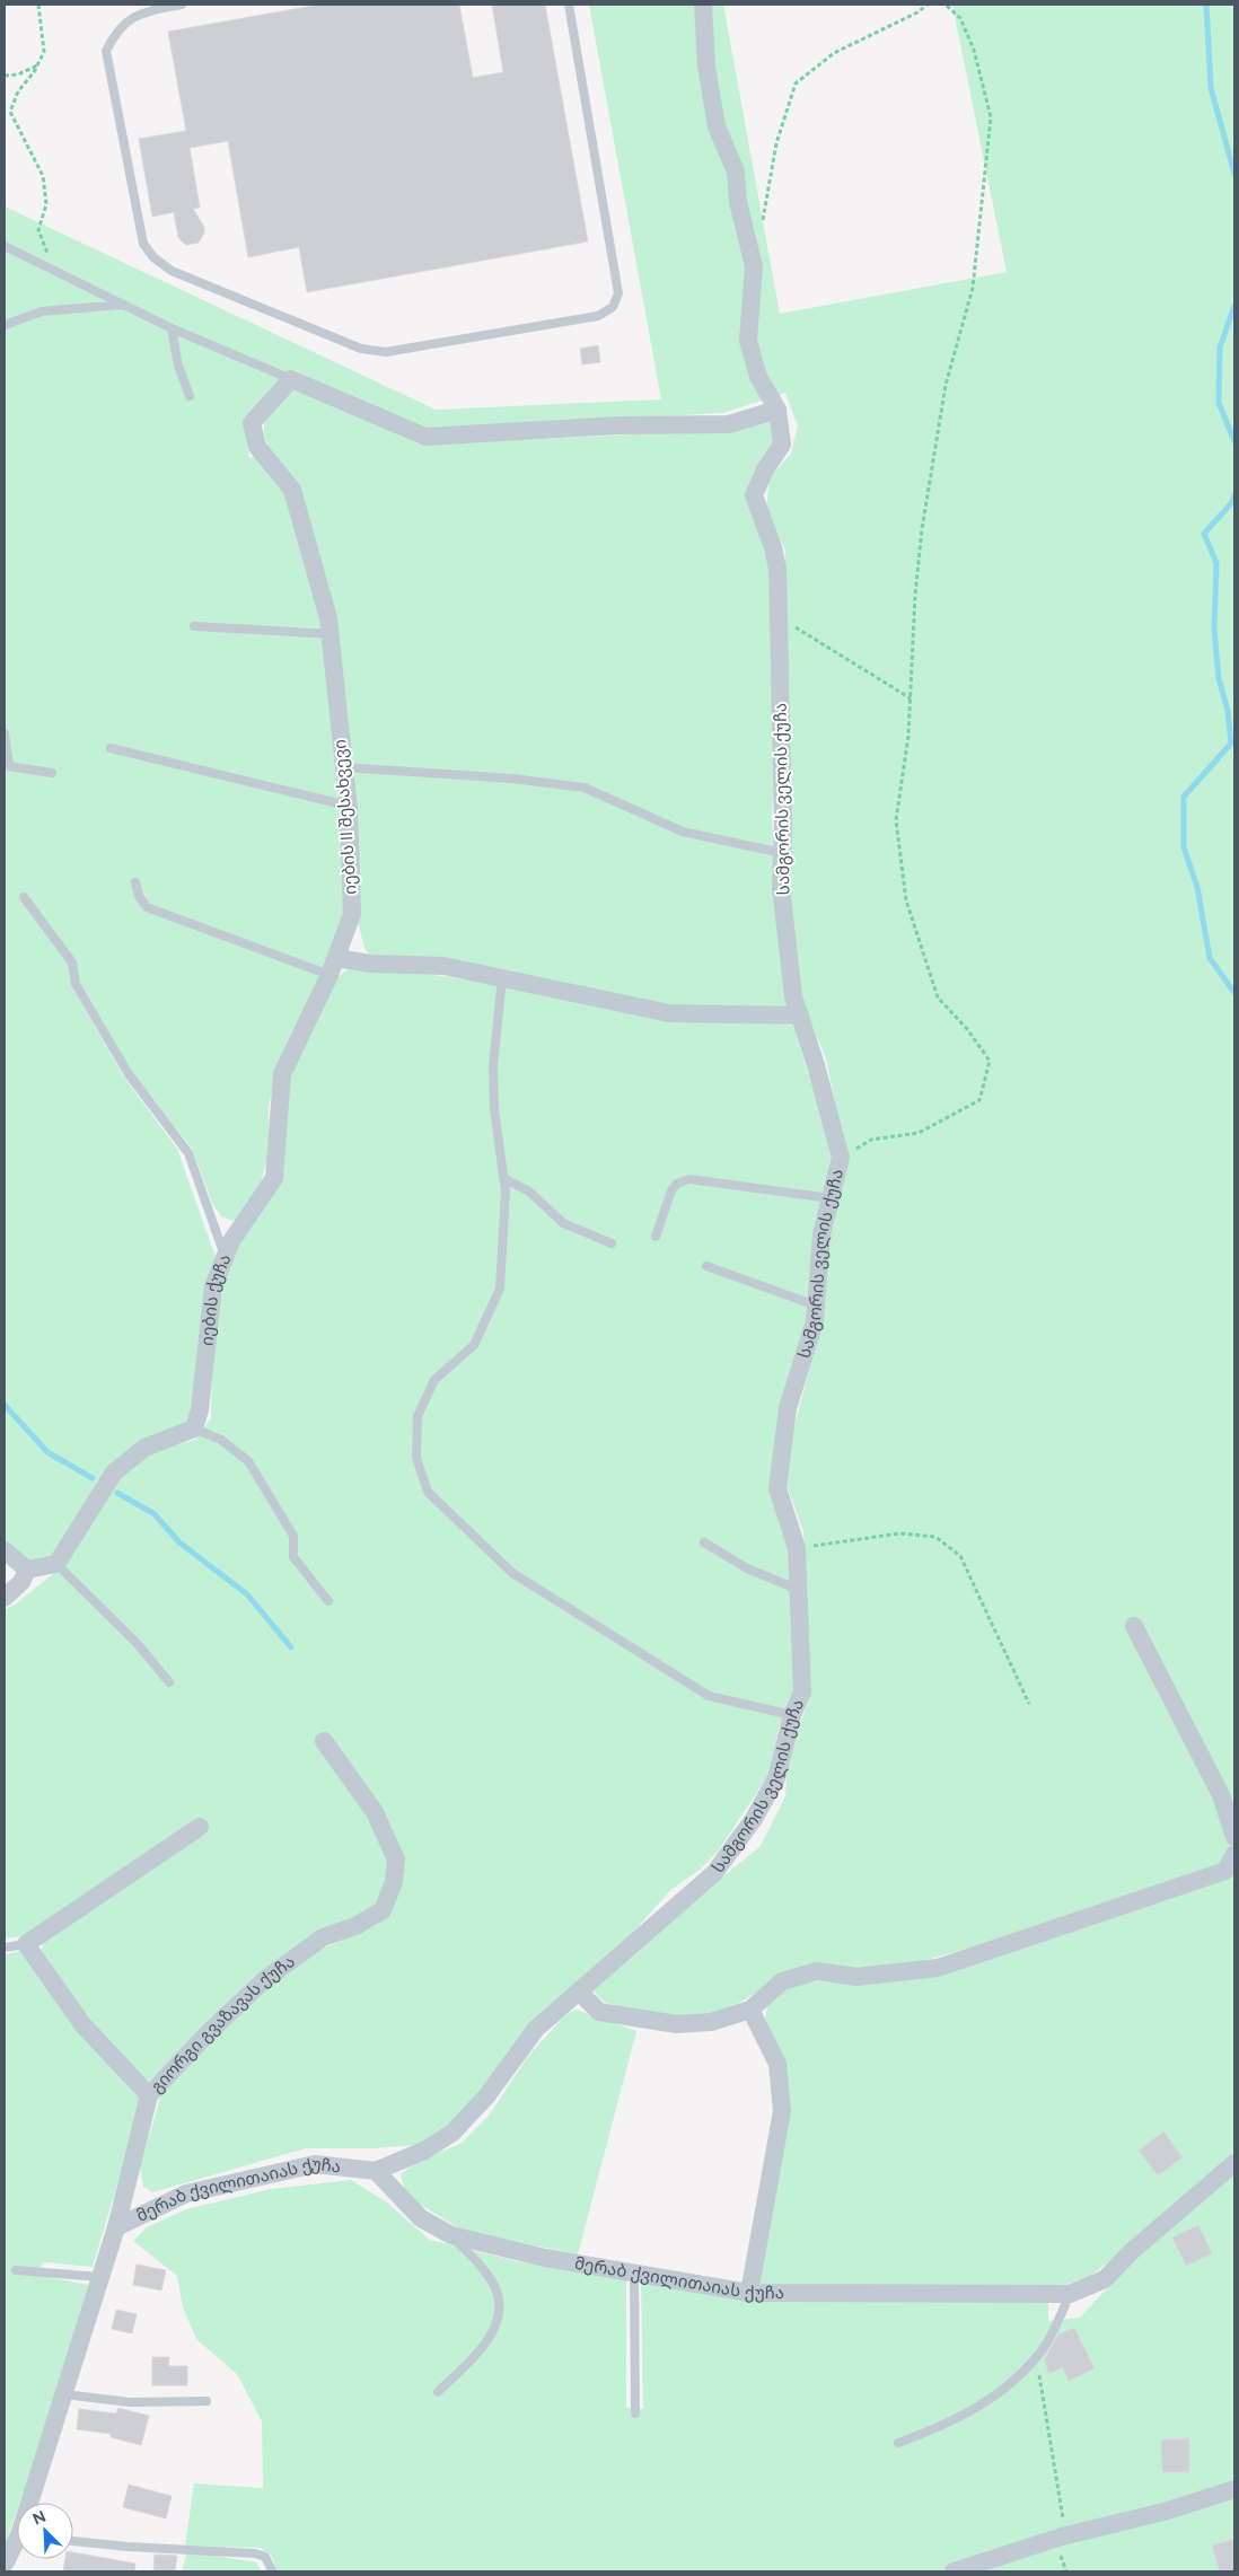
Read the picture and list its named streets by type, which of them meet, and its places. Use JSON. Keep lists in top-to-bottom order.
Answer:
{
  "streets": {
    "street": [
      "სამგორის ველის ქუჩა",
      "იების II შესახვევი",
      "იების ქუჩა",
      "გიორგი გვაზავას ქუჩა",
      "მერაბ ქვილითაიას ქუჩა"
    ]
  },
  "crossings": [
    ["სამგორის ველის ქუჩა", "მერაბ ქვილითაიას ქუჩა"],
    ["იების II შესახვევი", "იების ქუჩა"],
    ["გიორგი გვაზავას ქუჩა", "მერაბ ქვილითაიას ქუჩა"]
  ],
  "north": "top left"
}
